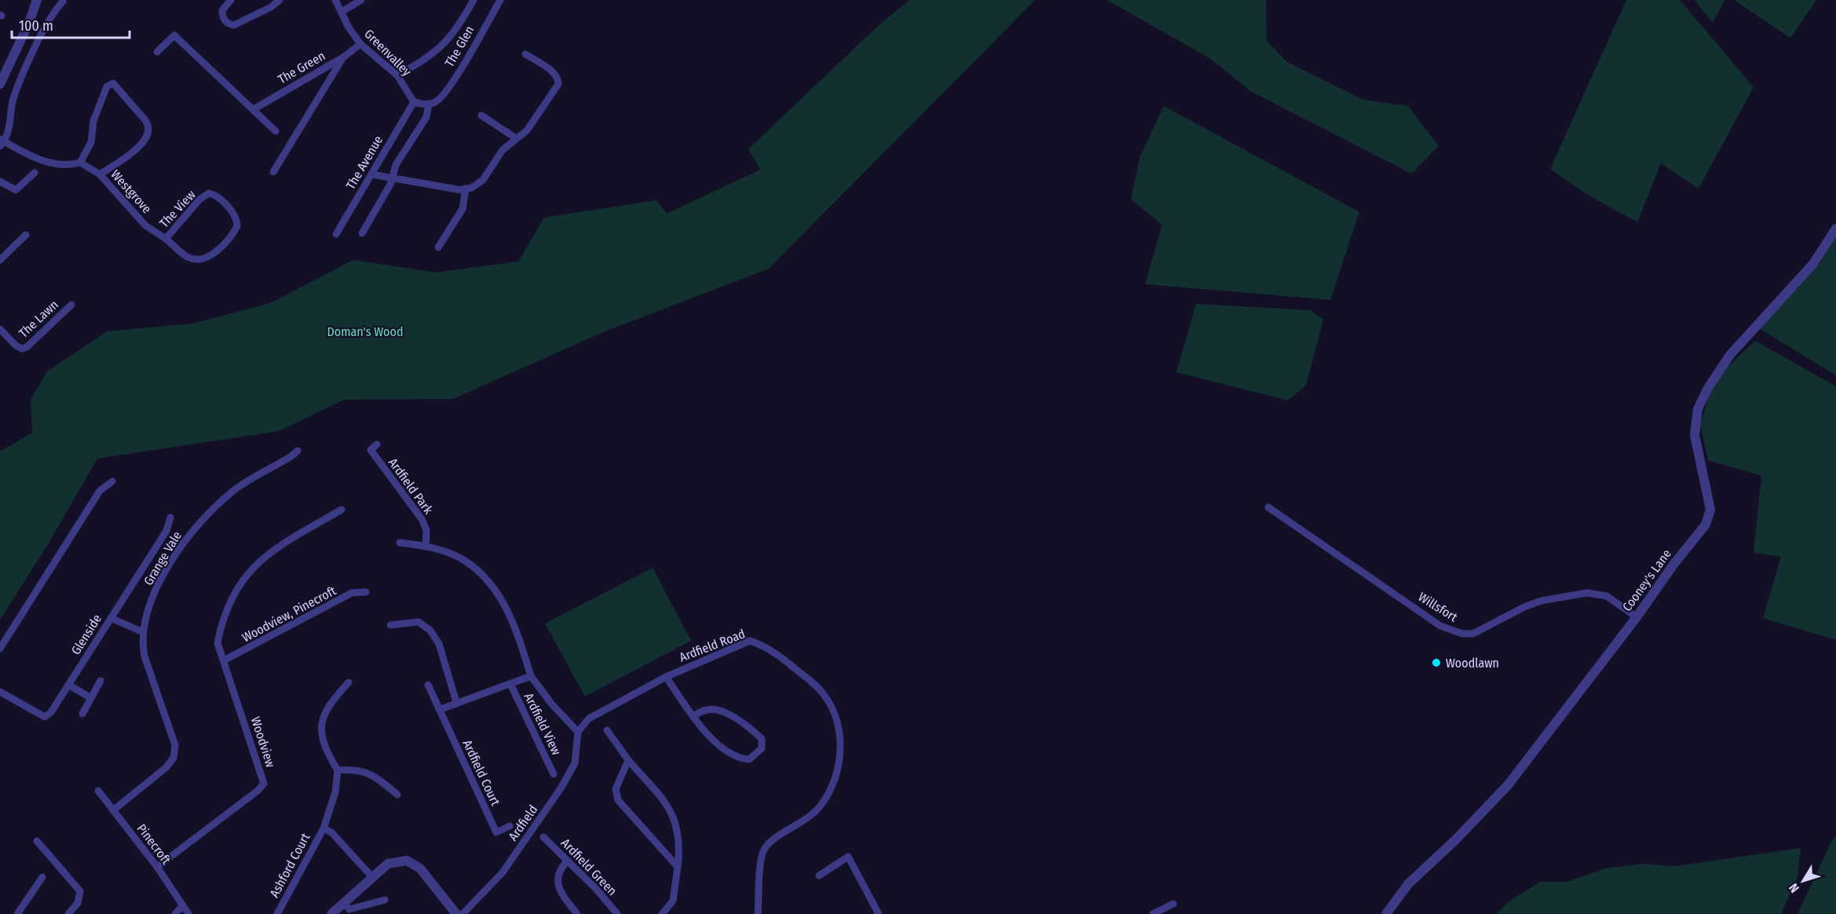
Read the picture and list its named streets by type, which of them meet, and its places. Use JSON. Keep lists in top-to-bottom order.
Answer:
{
  "streets": {
    "street": [
      "The Glen",
      "Greenvalley",
      "The Green",
      "The Avenue",
      "Westgrove",
      "The View",
      "The Lawn",
      "Ardfield Park",
      "Grange Vale",
      "Cooney's Lane",
      "Willsfort",
      "Woodview, Pinecroft",
      "Glenside",
      "Ardfield Road",
      "Ardfield View",
      "Woodview",
      "Ardfield Court",
      "Ardfield",
      "Pinecroft",
      "Ashford Court",
      "Ardfield Green"
    ]
  },
  "crossings": [
    ["Greenvalley", "The Green"],
    ["Greenvalley", "The Avenue"],
    ["Westgrove", "The View"],
    ["Grange Vale", "Pinecroft"],
    ["Cooney's Lane", "Willsfort"],
    ["Woodview, Pinecroft", "Woodview"],
    ["Ardfield Road", "Ardfield"],
    ["Woodview", "Pinecroft"]
  ],
  "parks": ["Doman's Wood"],
  "places": ["Woodlawn"],
  "scale_bar": "100 m",
  "north": "bottom left"
}
